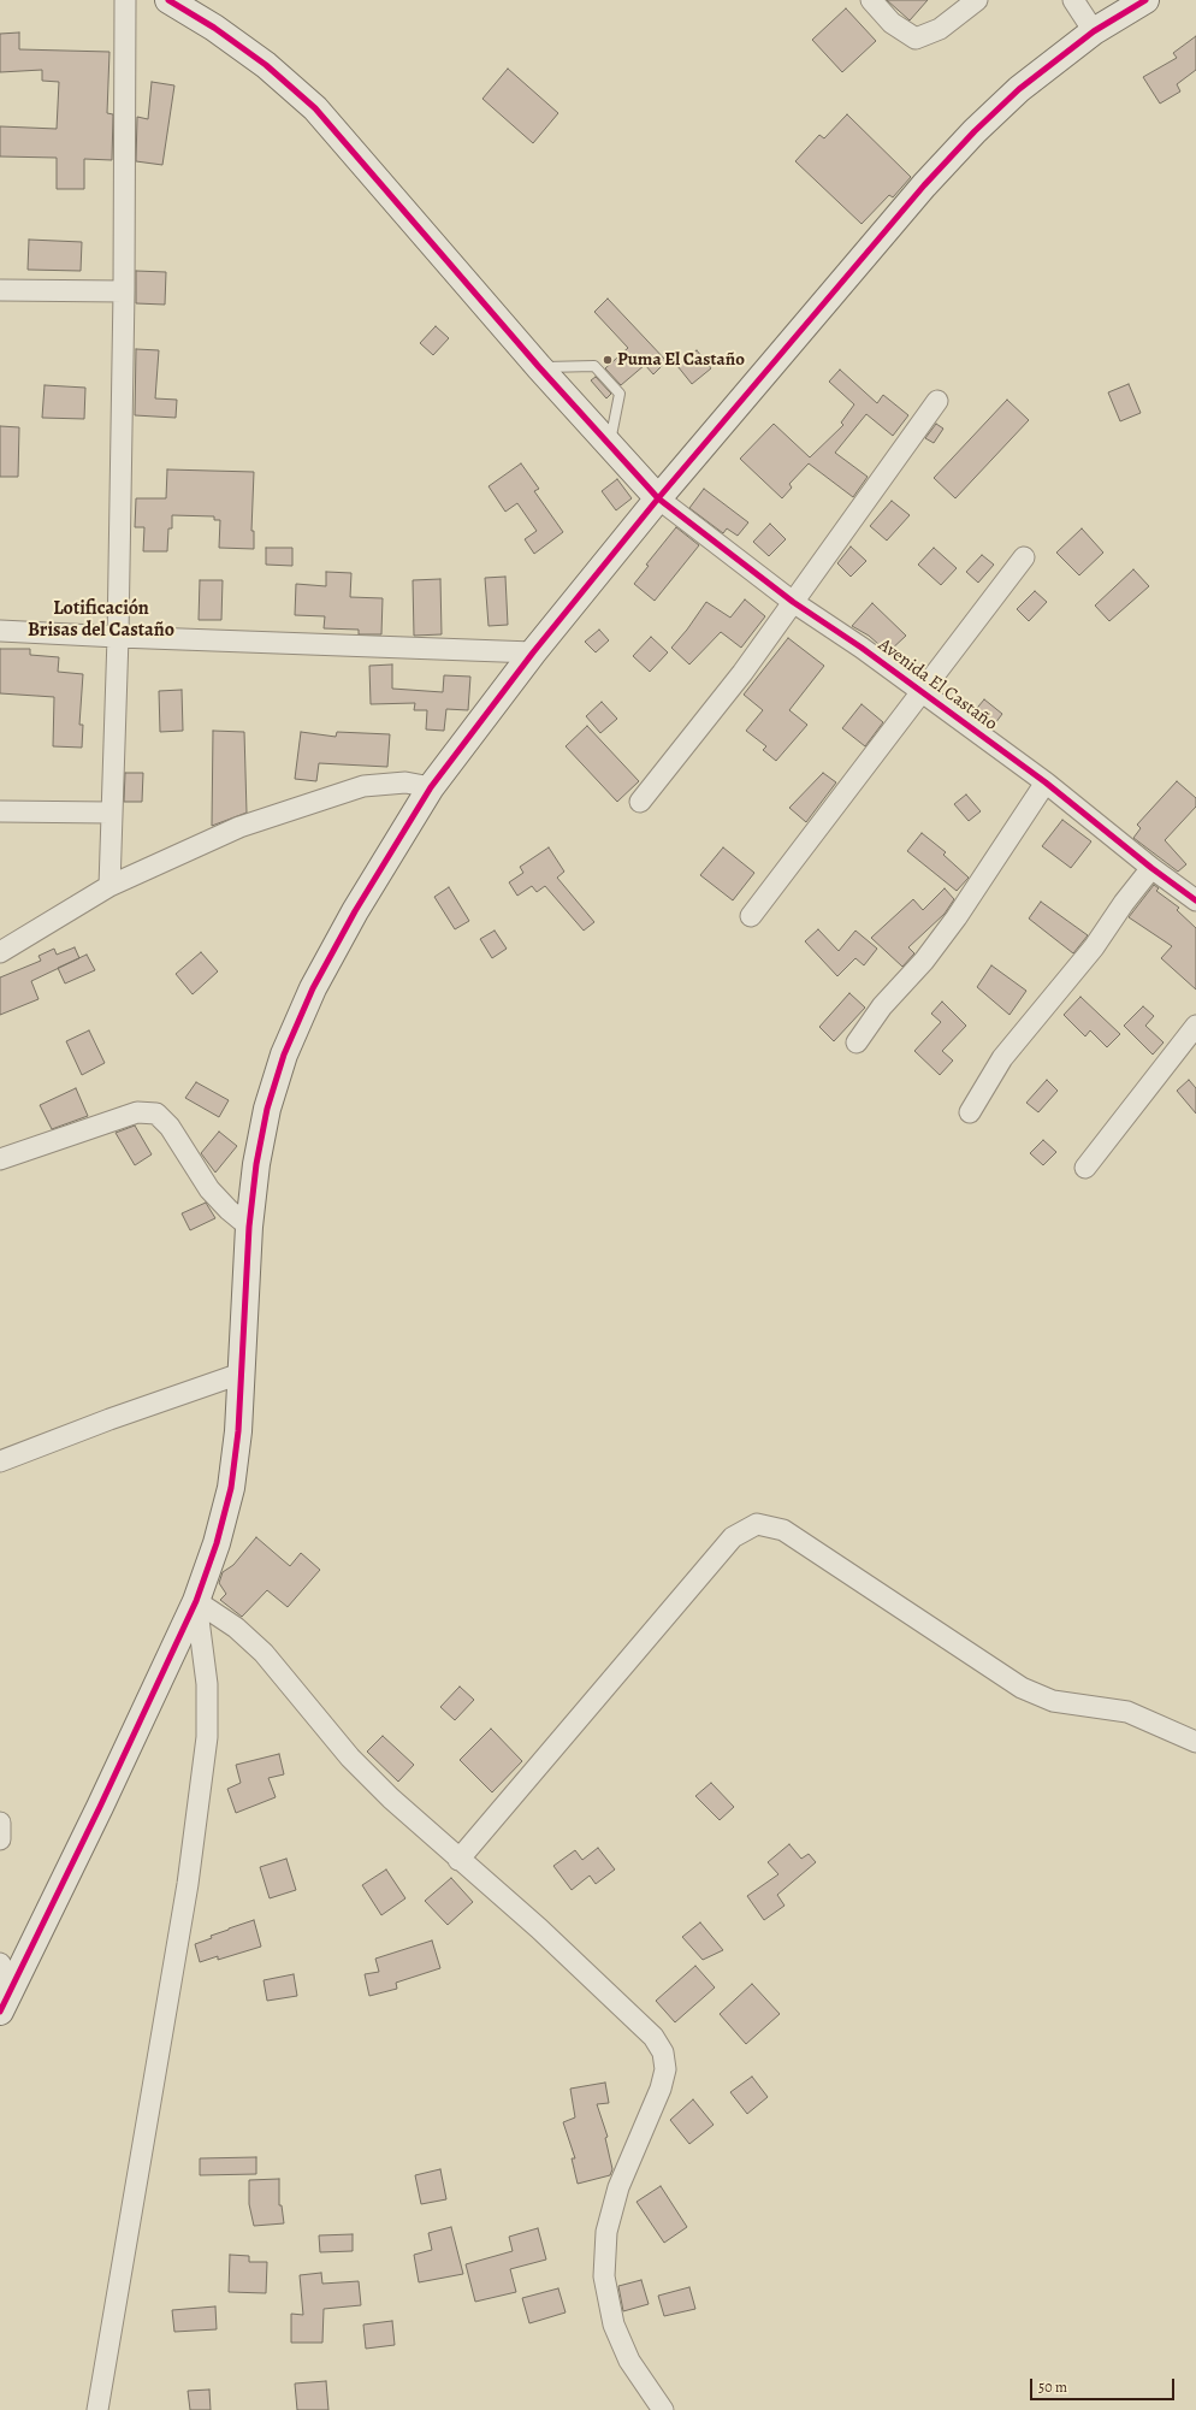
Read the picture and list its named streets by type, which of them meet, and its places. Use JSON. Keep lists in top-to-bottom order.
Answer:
{
  "streets": {
    "street": ["Avenida El Castaño"]
  },
  "districts": ["Lotificación Brisas del Castaño"],
  "places": ["Puma El Castaño"],
  "scale_bar": "50 m"
}
